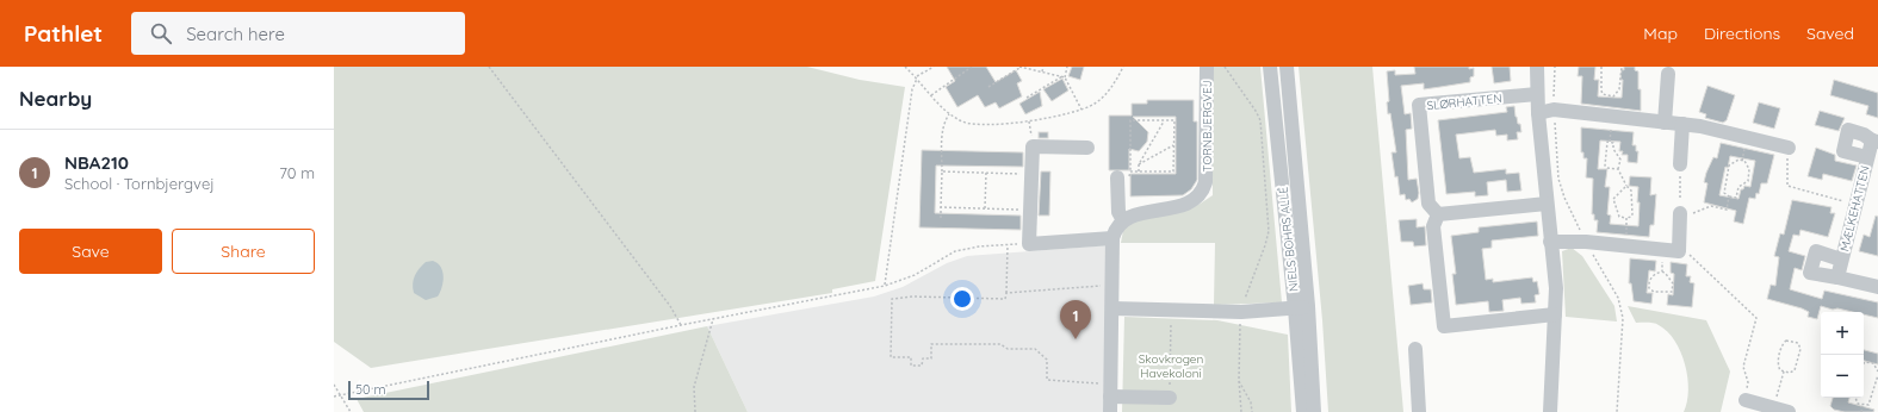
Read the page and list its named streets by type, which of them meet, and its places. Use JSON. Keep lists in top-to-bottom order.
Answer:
{
  "streets": {
    "street": [
      "SLØRHATTEN",
      "TORNBJERGVEJ",
      "MÆLKEHATTEN",
      "NIELS BOHRS ALLÉ"
    ]
  },
  "parks": ["Skovkrogen Havekoloni"],
  "scale_bar": "50 m",
  "page": {
    "header": "Pathlet",
    "search": "Search here",
    "nav": ["Map", "Directions", "Saved"],
    "heading": "Nearby",
    "list": [
      {
        "mark": "1",
        "name": "NBA210",
        "note": "School · Tornbjergvej",
        "value": "70 m"
      }
    ],
    "buttons": ["Save", "Share"],
    "pins": "1",
    "map_buttons": ["+", "−"],
    "scale": "50 m"
  }
}
